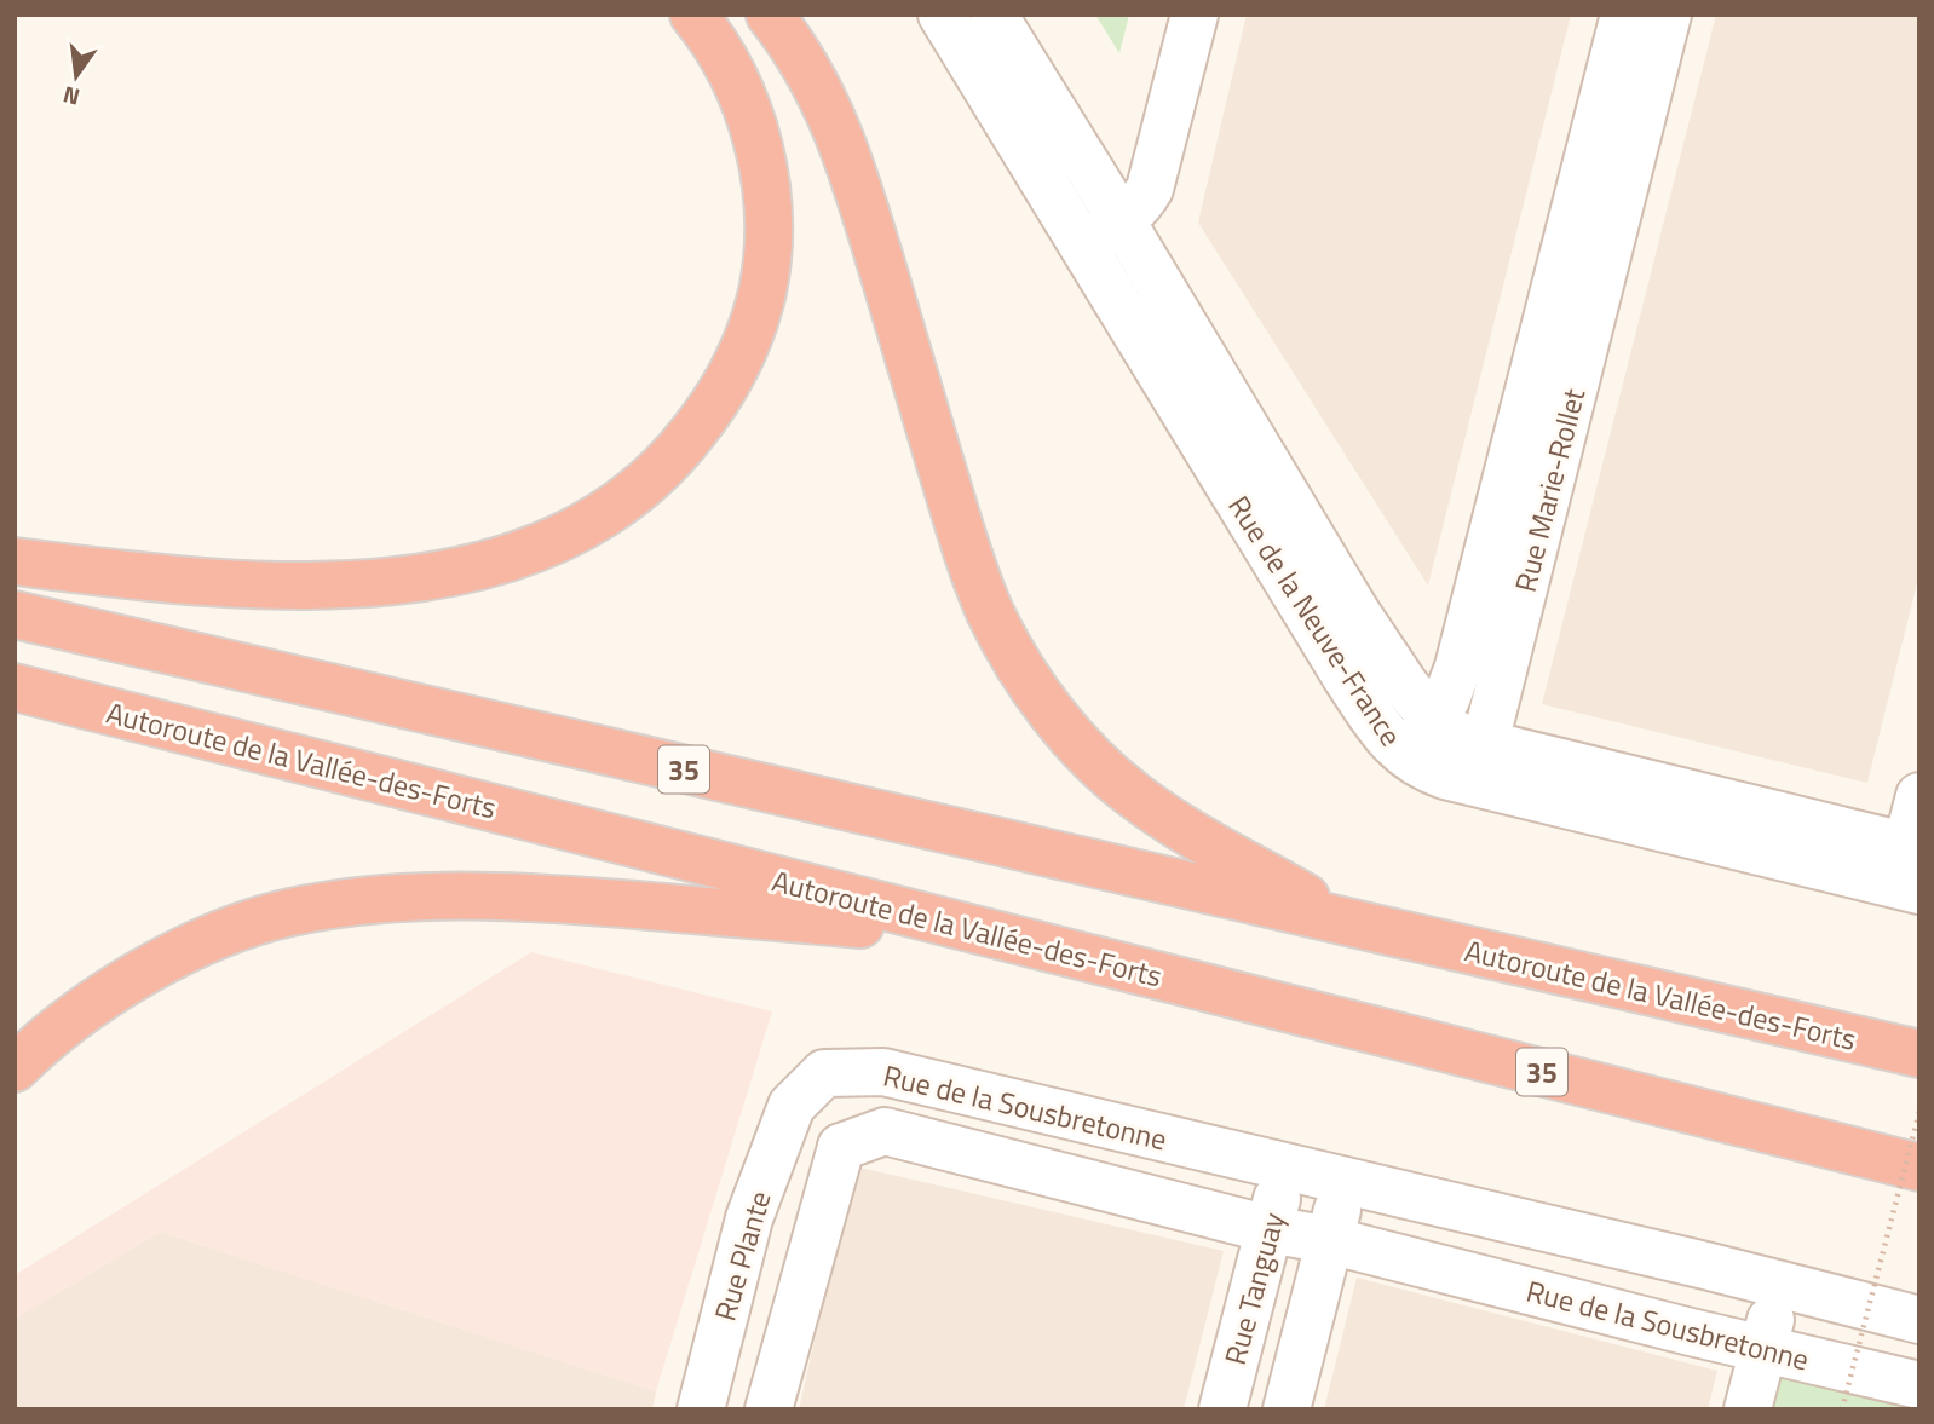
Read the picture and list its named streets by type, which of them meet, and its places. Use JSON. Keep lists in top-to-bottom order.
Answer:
{
  "streets": {
    "highway": ["Autoroute de la Vallée-des-Forts", "35"],
    "street": [
      "Rue Marie-Rollet",
      "Rue de la Neuve-France",
      "Rue de la Sousbretonne",
      "Rue Plante",
      "Rue Tanguay"
    ]
  },
  "crossings": [
    ["Rue Marie-Rollet", "Rue de la Neuve-France"],
    ["Rue de la Sousbretonne", "Rue Plante"],
    ["Rue de la Sousbretonne", "Rue Tanguay"]
  ],
  "north": "bottom"
}
